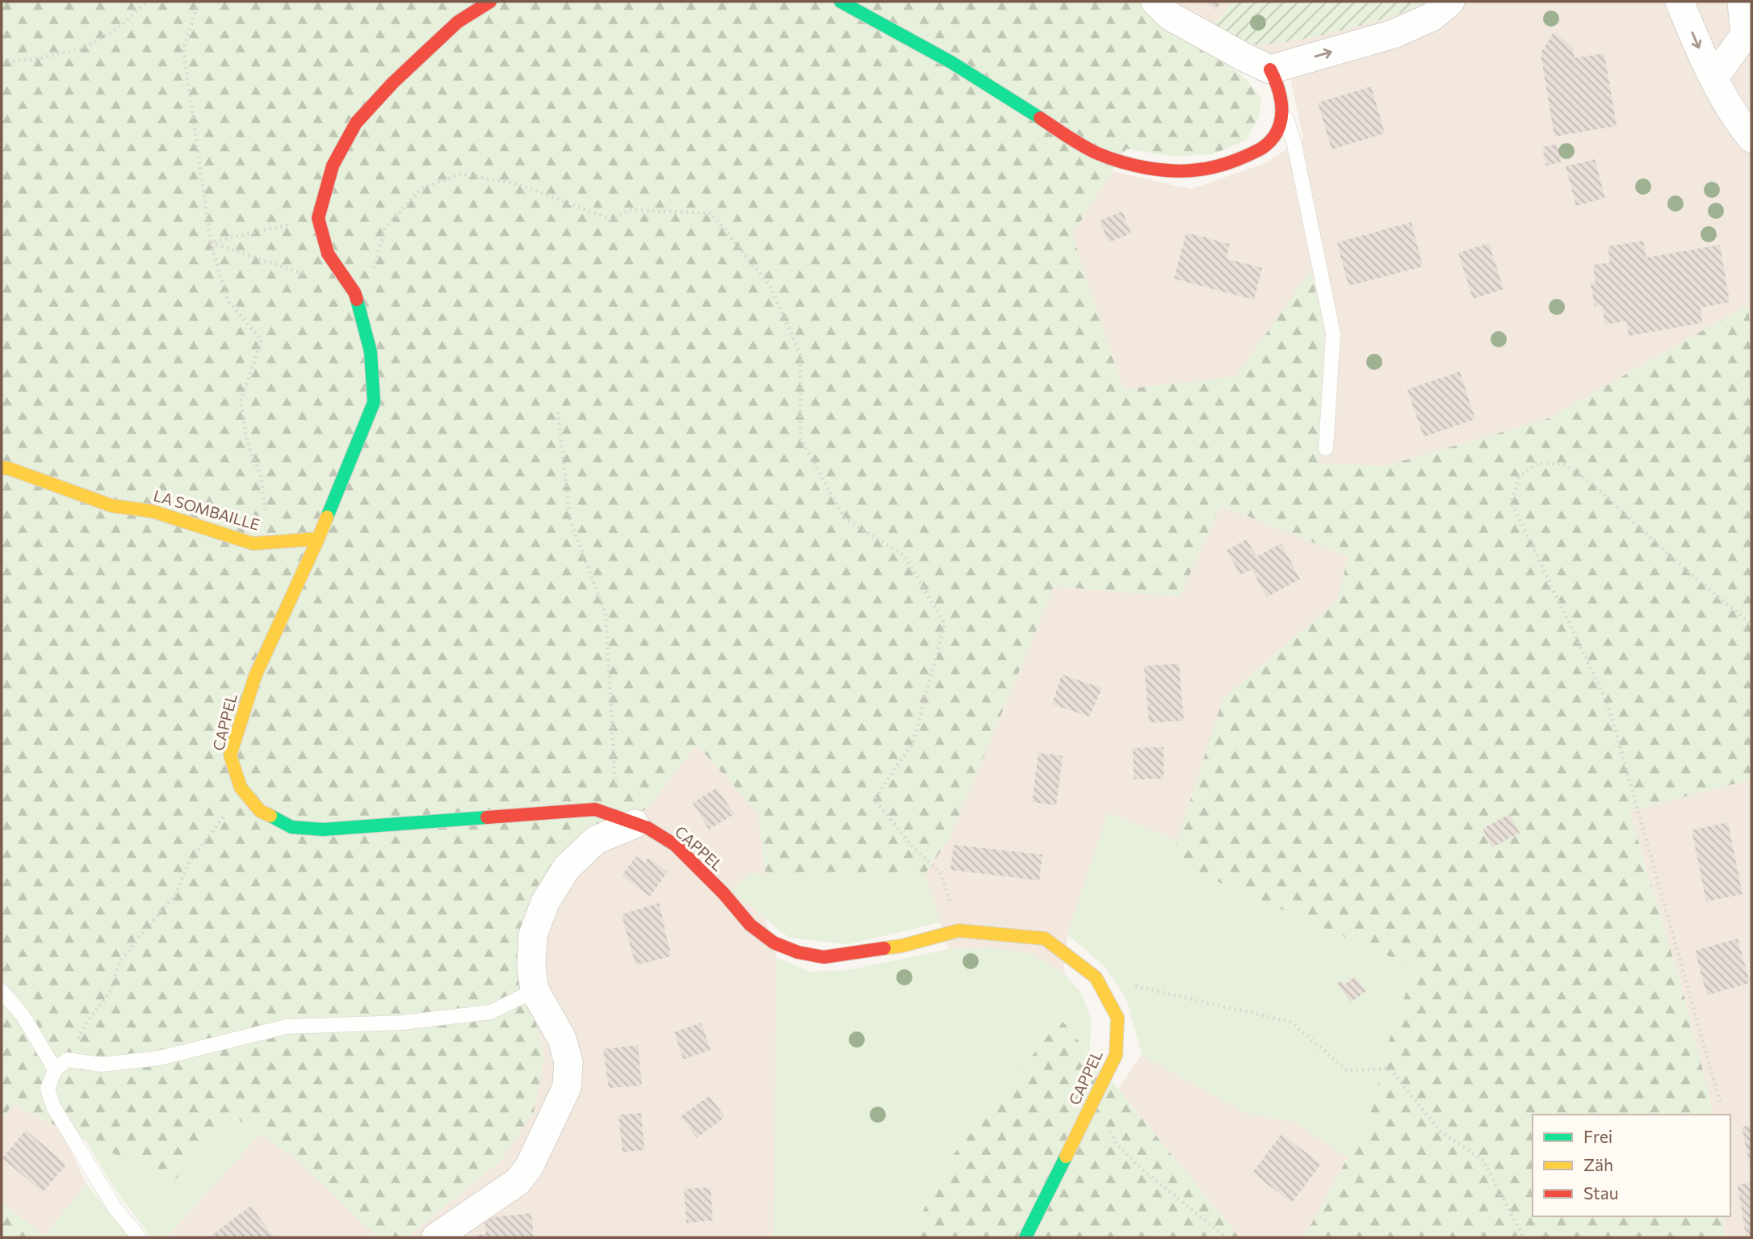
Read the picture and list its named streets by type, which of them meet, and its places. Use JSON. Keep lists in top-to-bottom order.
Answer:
{
  "streets": {
    "street": ["LA SOMBAILLE", "CAPPEL"]
  },
  "crossings": [
    ["LA SOMBAILLE", "CAPPEL"]
  ],
  "legend": ["Frei", "Zäh", "Stau"]
}
